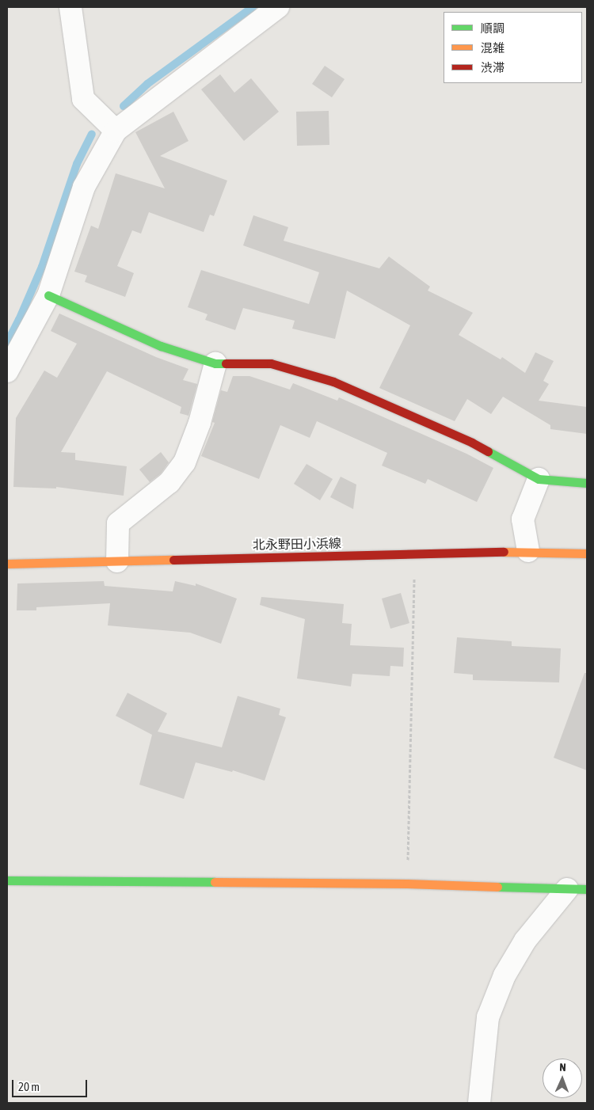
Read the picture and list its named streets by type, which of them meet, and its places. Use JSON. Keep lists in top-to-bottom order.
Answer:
{
  "streets": {
    "street": ["北永野田小浜線"]
  },
  "legend": ["順調", "混雑", "渋滞"],
  "scale_bar": "20 m",
  "north": "top"
}
